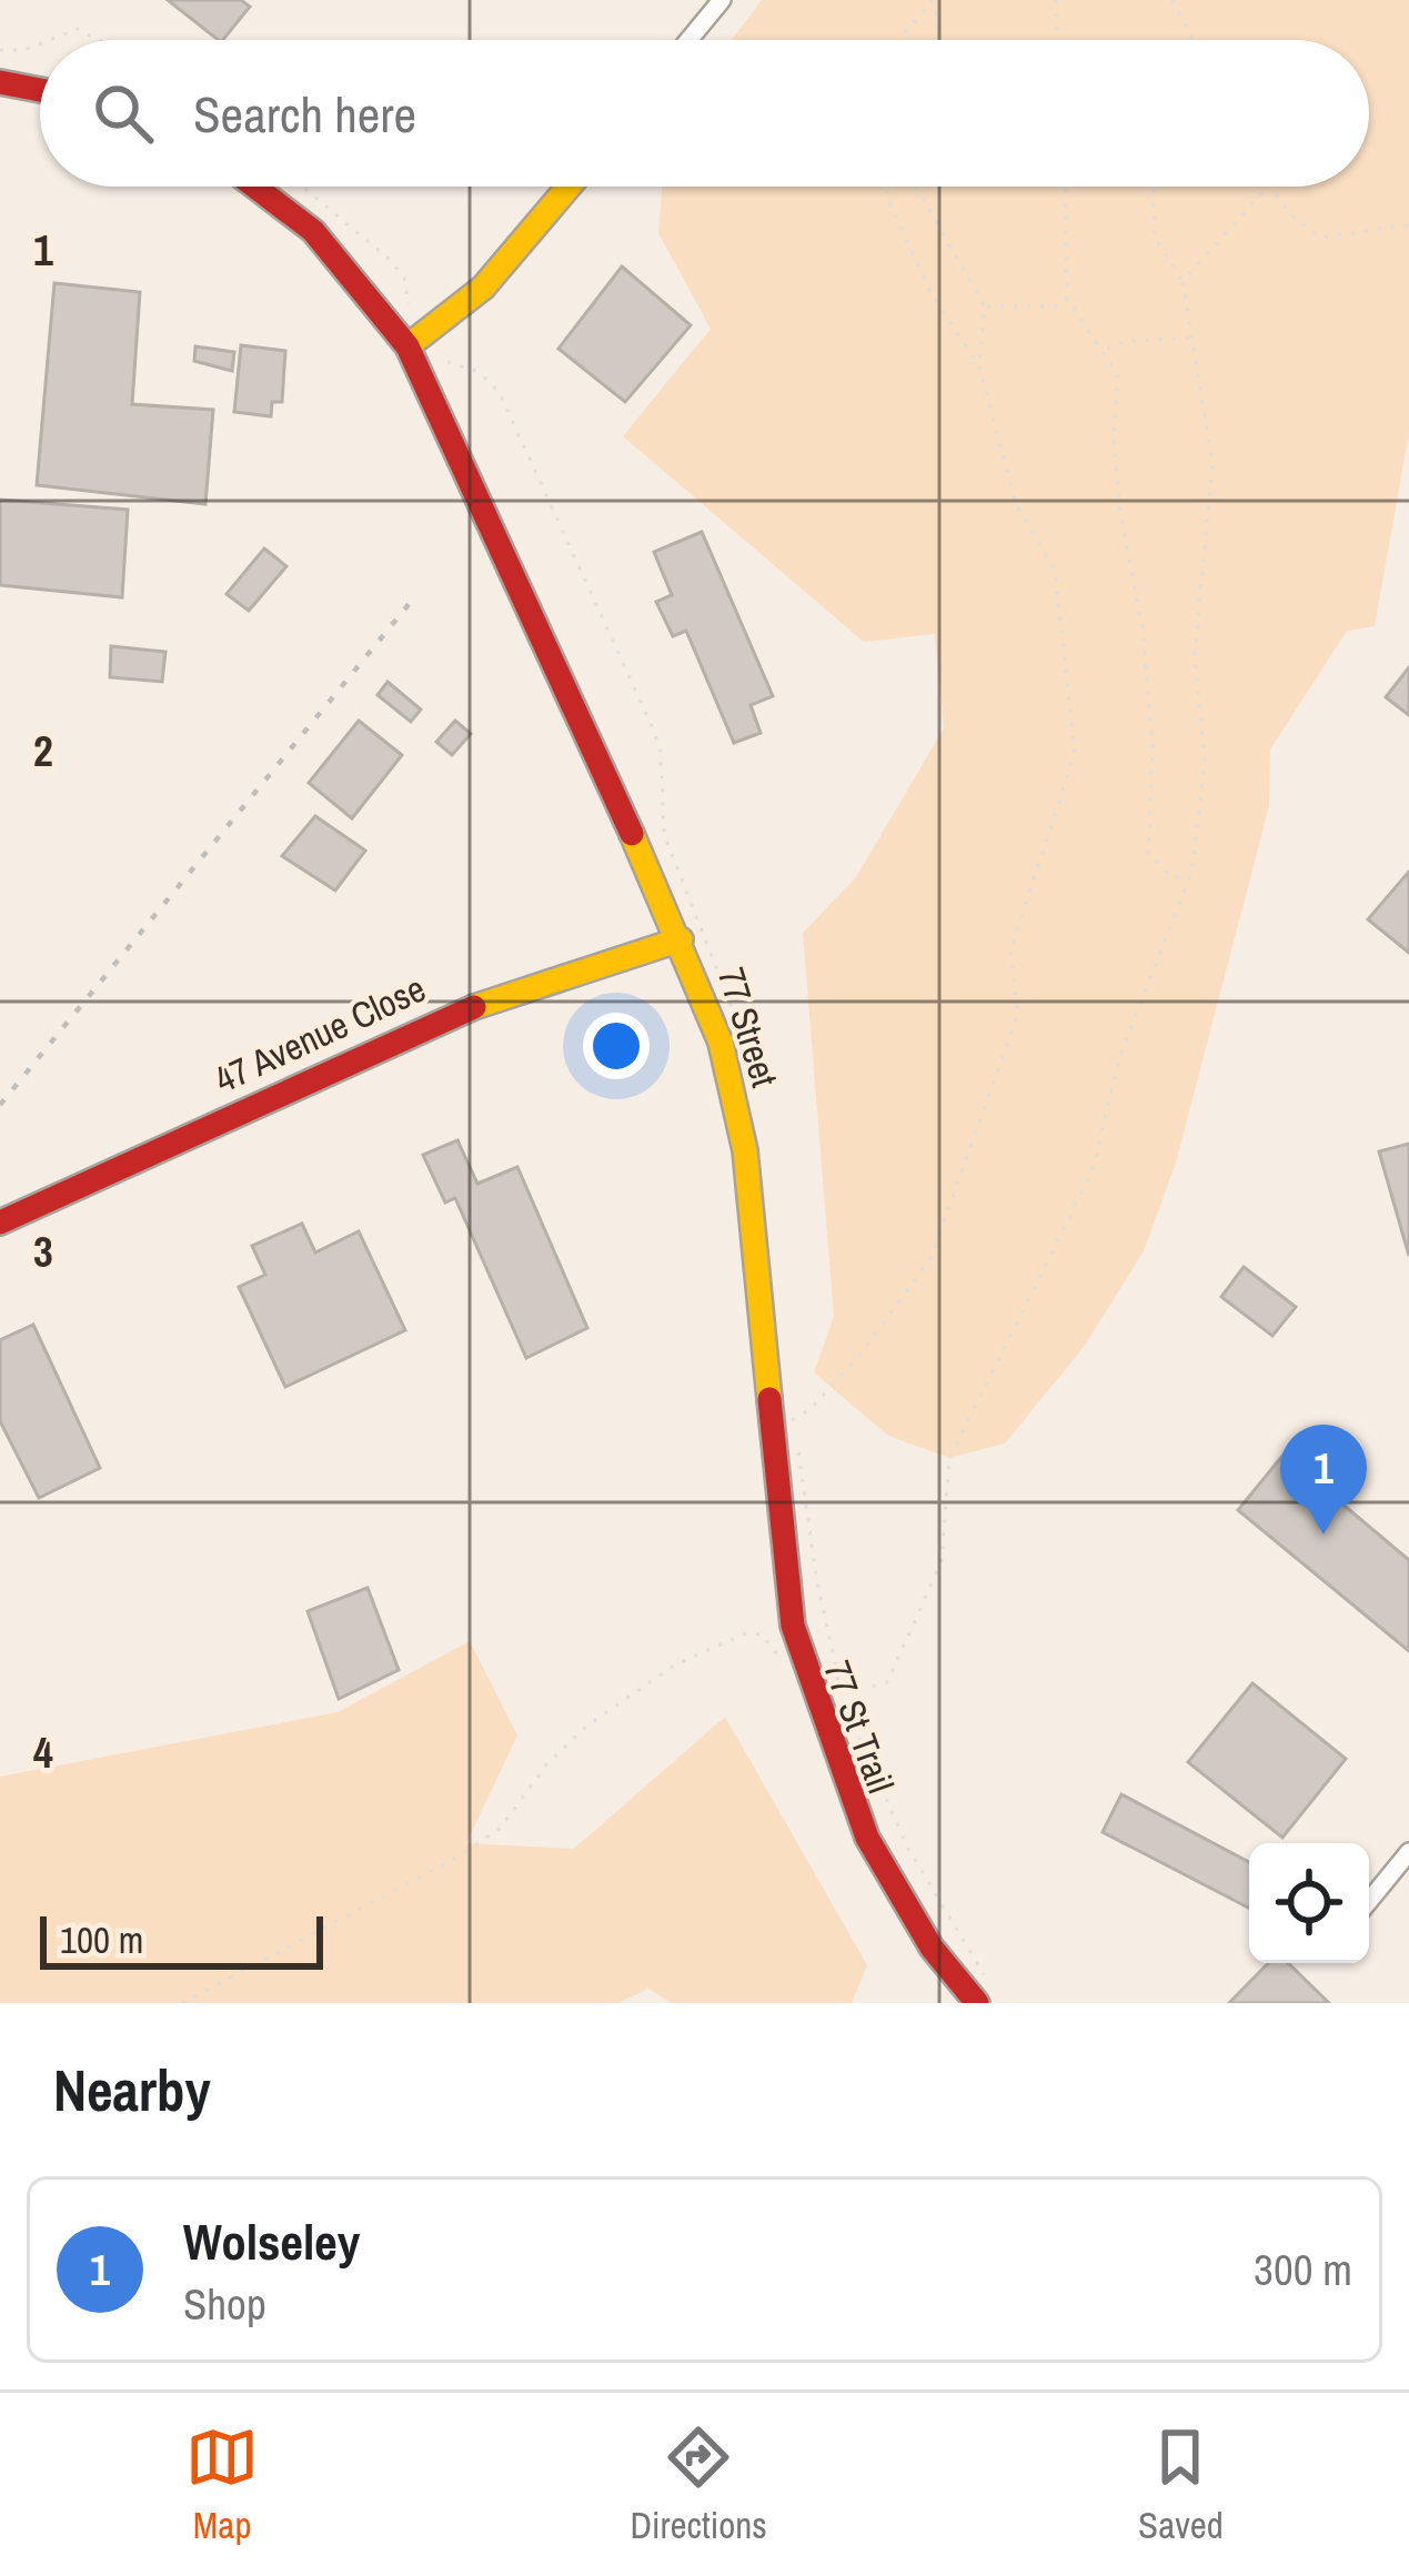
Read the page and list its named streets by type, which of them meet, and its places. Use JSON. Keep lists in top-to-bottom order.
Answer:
{
  "streets": {
    "main road": ["77 Street", "47 Avenue Close"],
    "path": ["77 St Trail"]
  },
  "crossings": [
    ["77 Street", "47 Avenue Close"],
    ["77 Street", "77 St Trail"]
  ],
  "scale_bar": "100 m",
  "page": {
    "search": "Search here",
    "pins": "1",
    "scale": "100 m",
    "heading": "Nearby",
    "list": [
      {
        "mark": "1",
        "name": "Wolseley",
        "note": "Shop",
        "value": "300 m"
      }
    ],
    "nav": ["Map", "Directions", "Saved"]
  },
  "grid": {
    "rows": [
      "1",
      "2",
      "3",
      "4"
    ]
  }
}
